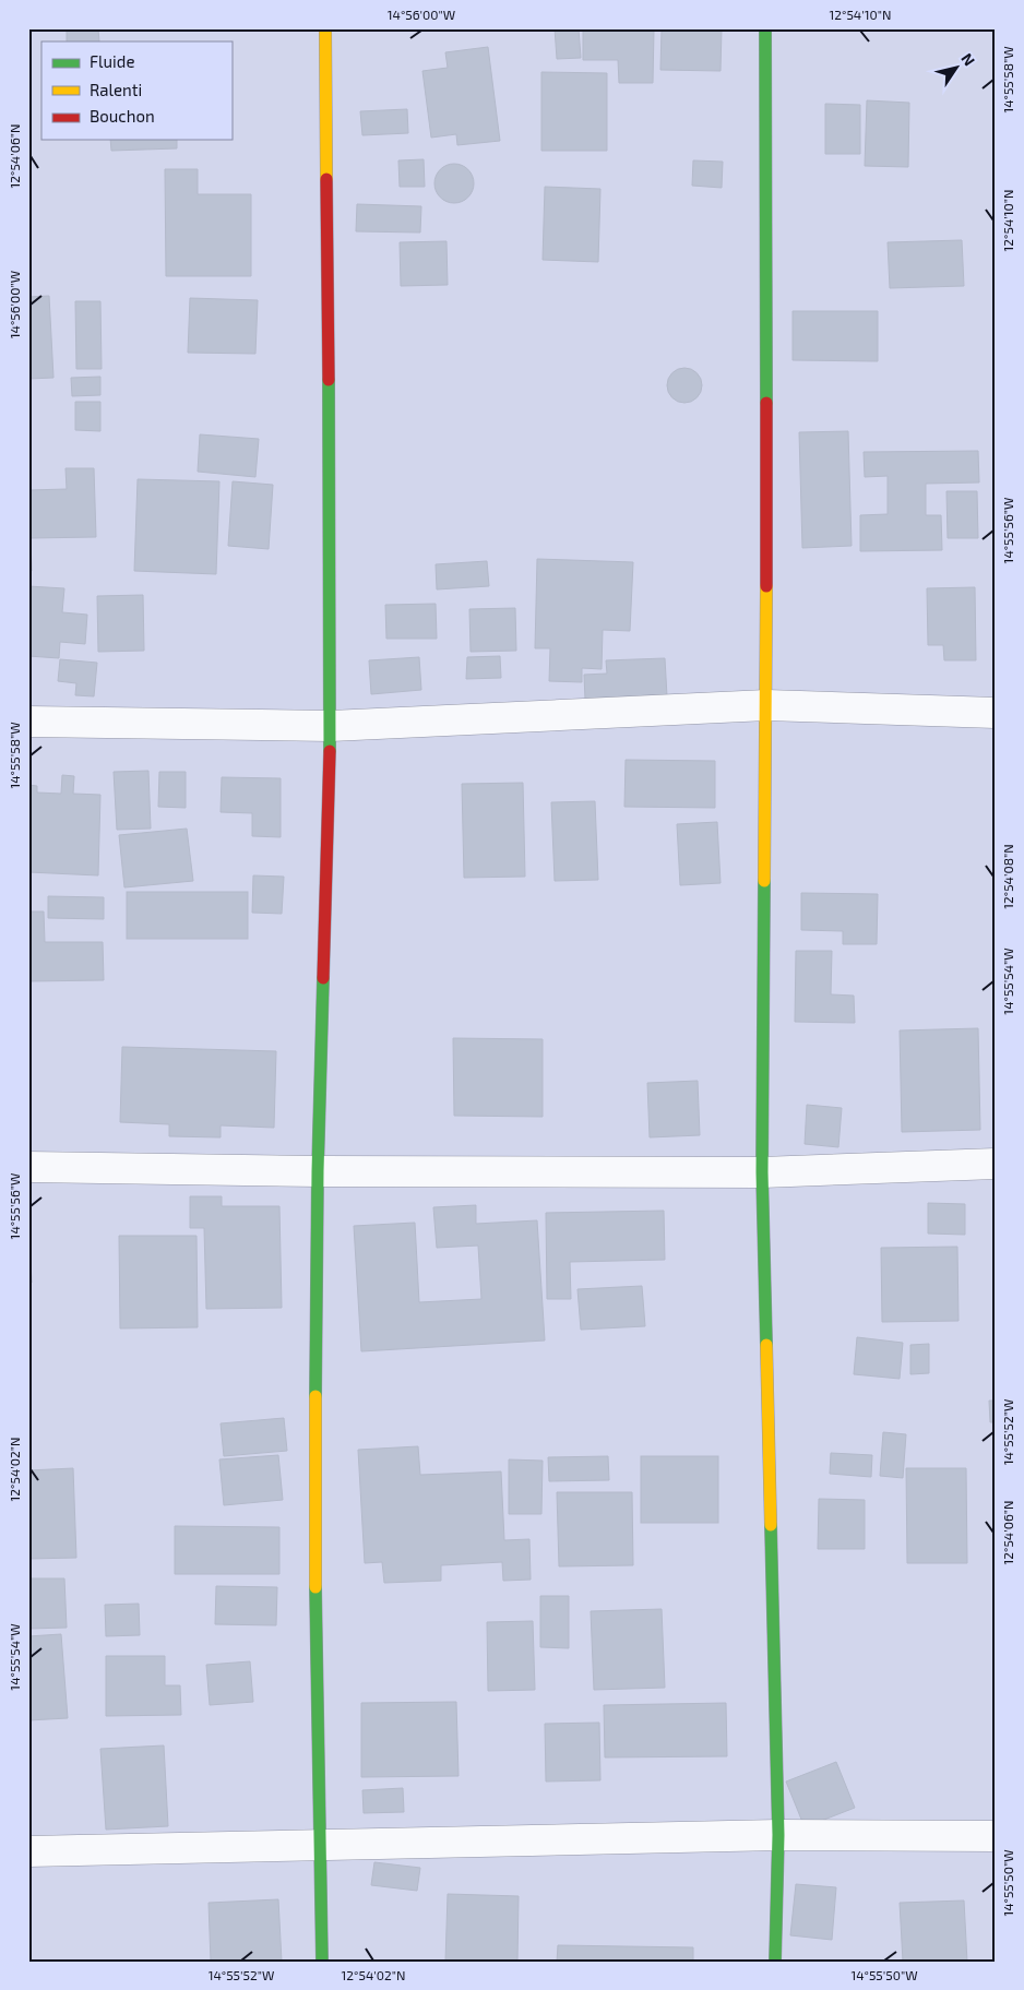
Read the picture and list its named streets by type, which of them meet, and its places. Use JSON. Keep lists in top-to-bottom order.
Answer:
{
  "legend": ["Fluide", "Ralenti", "Bouchon"],
  "north": "top right",
  "coordinates": [
    "14°56'00\"W",
    "12°54'10\"N",
    "14°55'58\"W",
    "12°54'06\"N",
    "14°55'56\"W",
    "12°54'08\"N",
    "14°55'54\"W",
    "14°55'52\"W",
    "12°54'02\"N",
    "14°55'50\"W"
  ]
}
